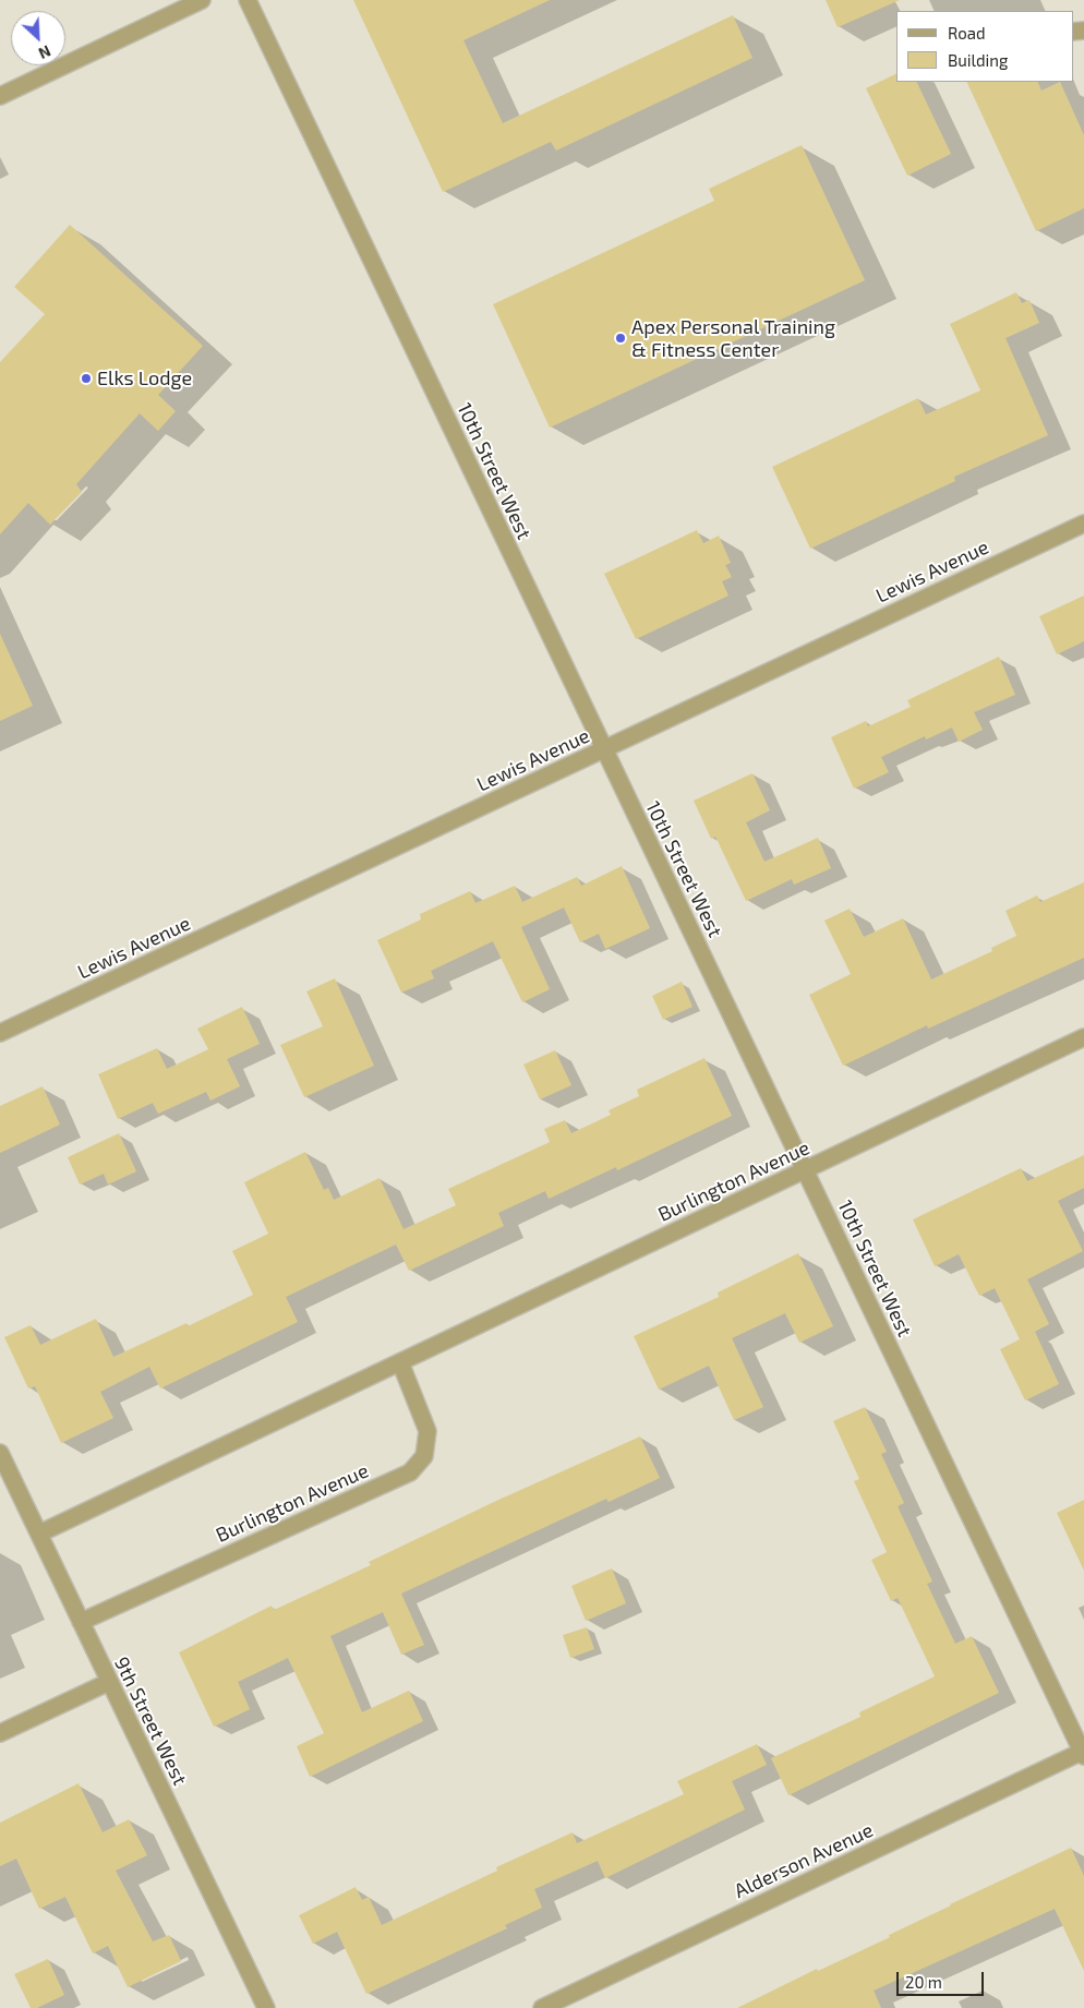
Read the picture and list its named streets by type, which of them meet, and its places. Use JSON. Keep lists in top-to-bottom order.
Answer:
{
  "streets": {
    "street": [
      "10th Street West",
      "Lewis Avenue",
      "Burlington Avenue",
      "9th Street West",
      "Alderson Avenue"
    ]
  },
  "crossings": [
    ["10th Street West", "Lewis Avenue"],
    ["10th Street West", "Burlington Avenue"],
    ["10th Street West", "Alderson Avenue"],
    ["Burlington Avenue", "9th Street West"]
  ],
  "places": ["Apex Personal Training & Fitness Center", "Elks Lodge"],
  "legend": ["Road", "Building"],
  "scale_bar": "20 m",
  "north": "bottom right"
}
